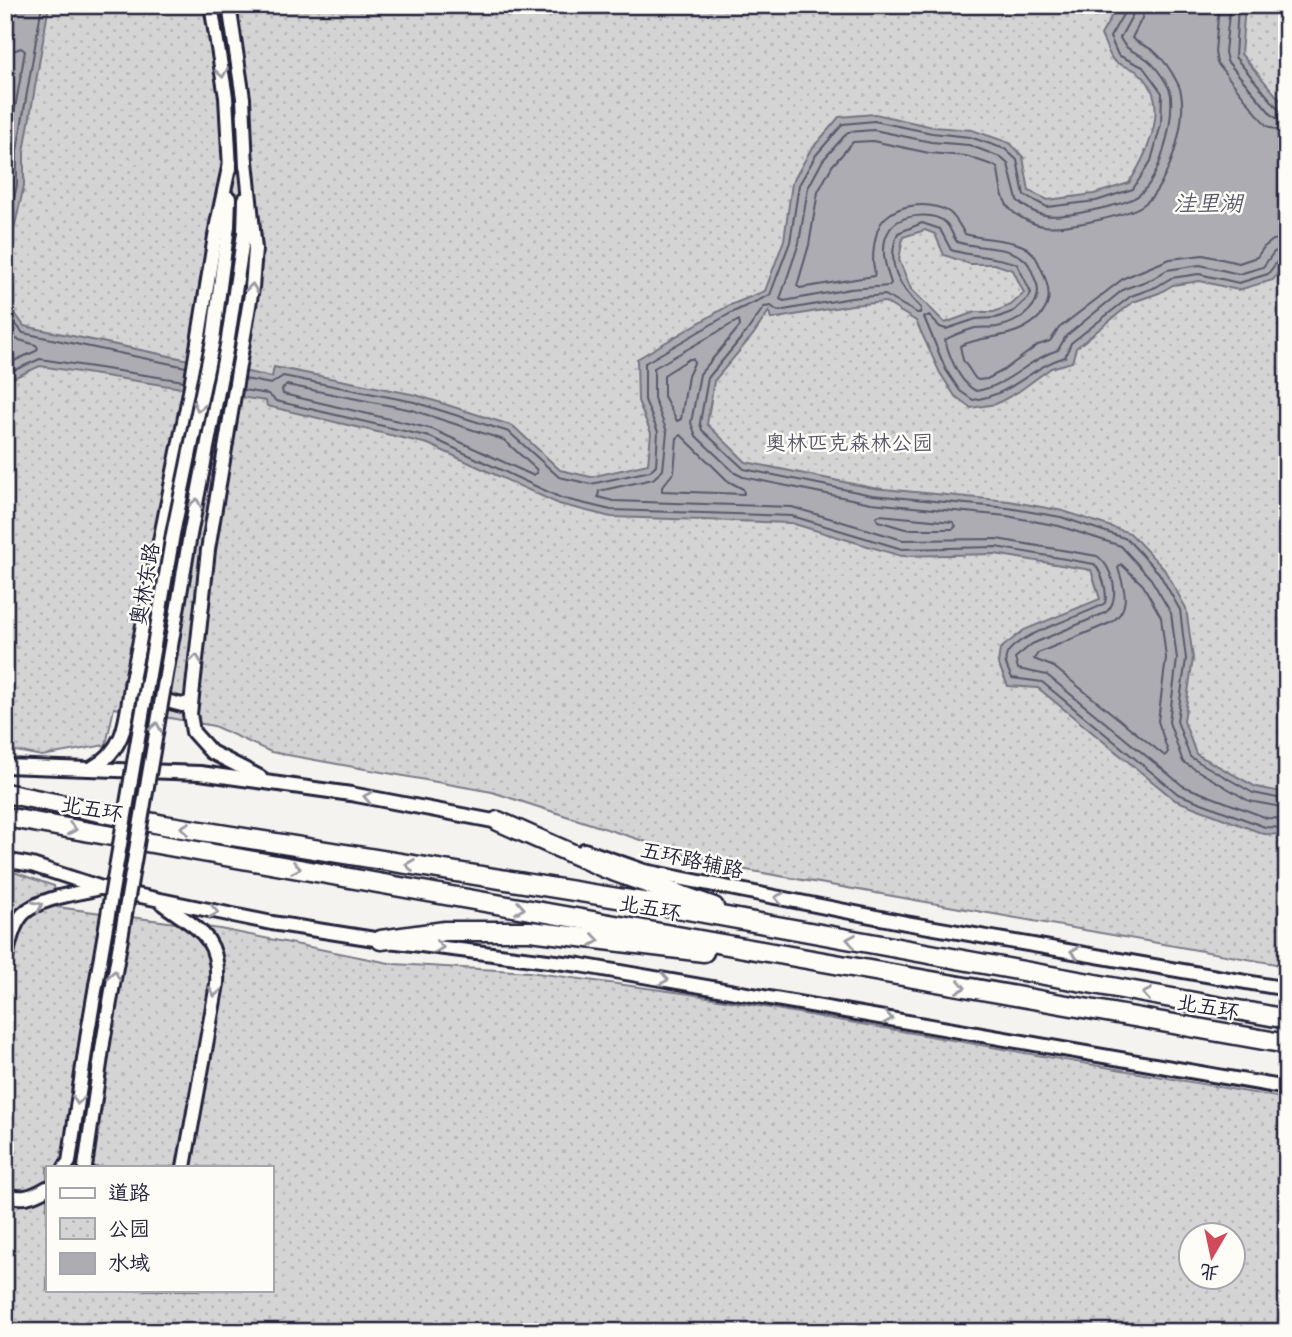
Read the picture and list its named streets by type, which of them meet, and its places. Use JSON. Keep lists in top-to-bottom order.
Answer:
{
  "streets": {
    "highway": ["北五环"],
    "main road": ["奥林东路", "五环路辅路"]
  },
  "water": ["洼里湖"],
  "parks": ["奥林匹克森林公园"],
  "legend": ["道路", "公园", "水域"],
  "north": "bottom"
}
